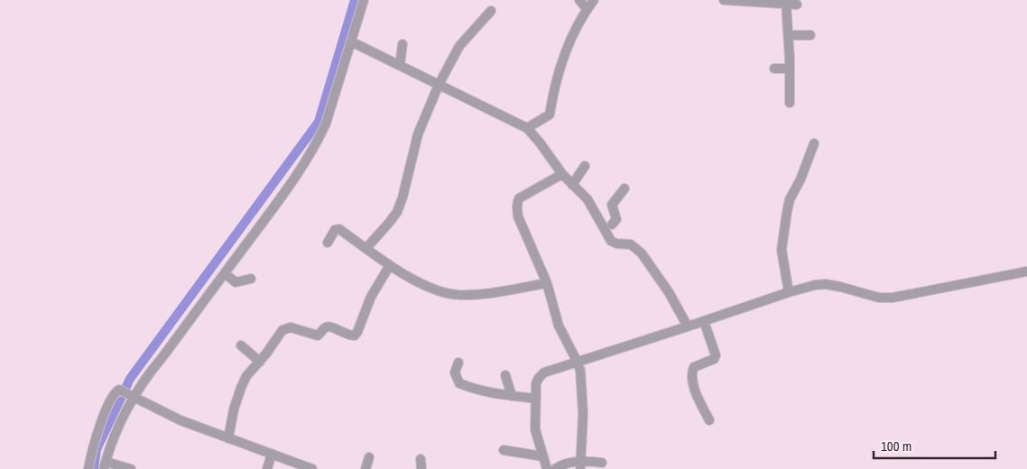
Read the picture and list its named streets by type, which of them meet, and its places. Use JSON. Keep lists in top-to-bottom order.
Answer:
{
  "scale_bar": "100 m"
}
